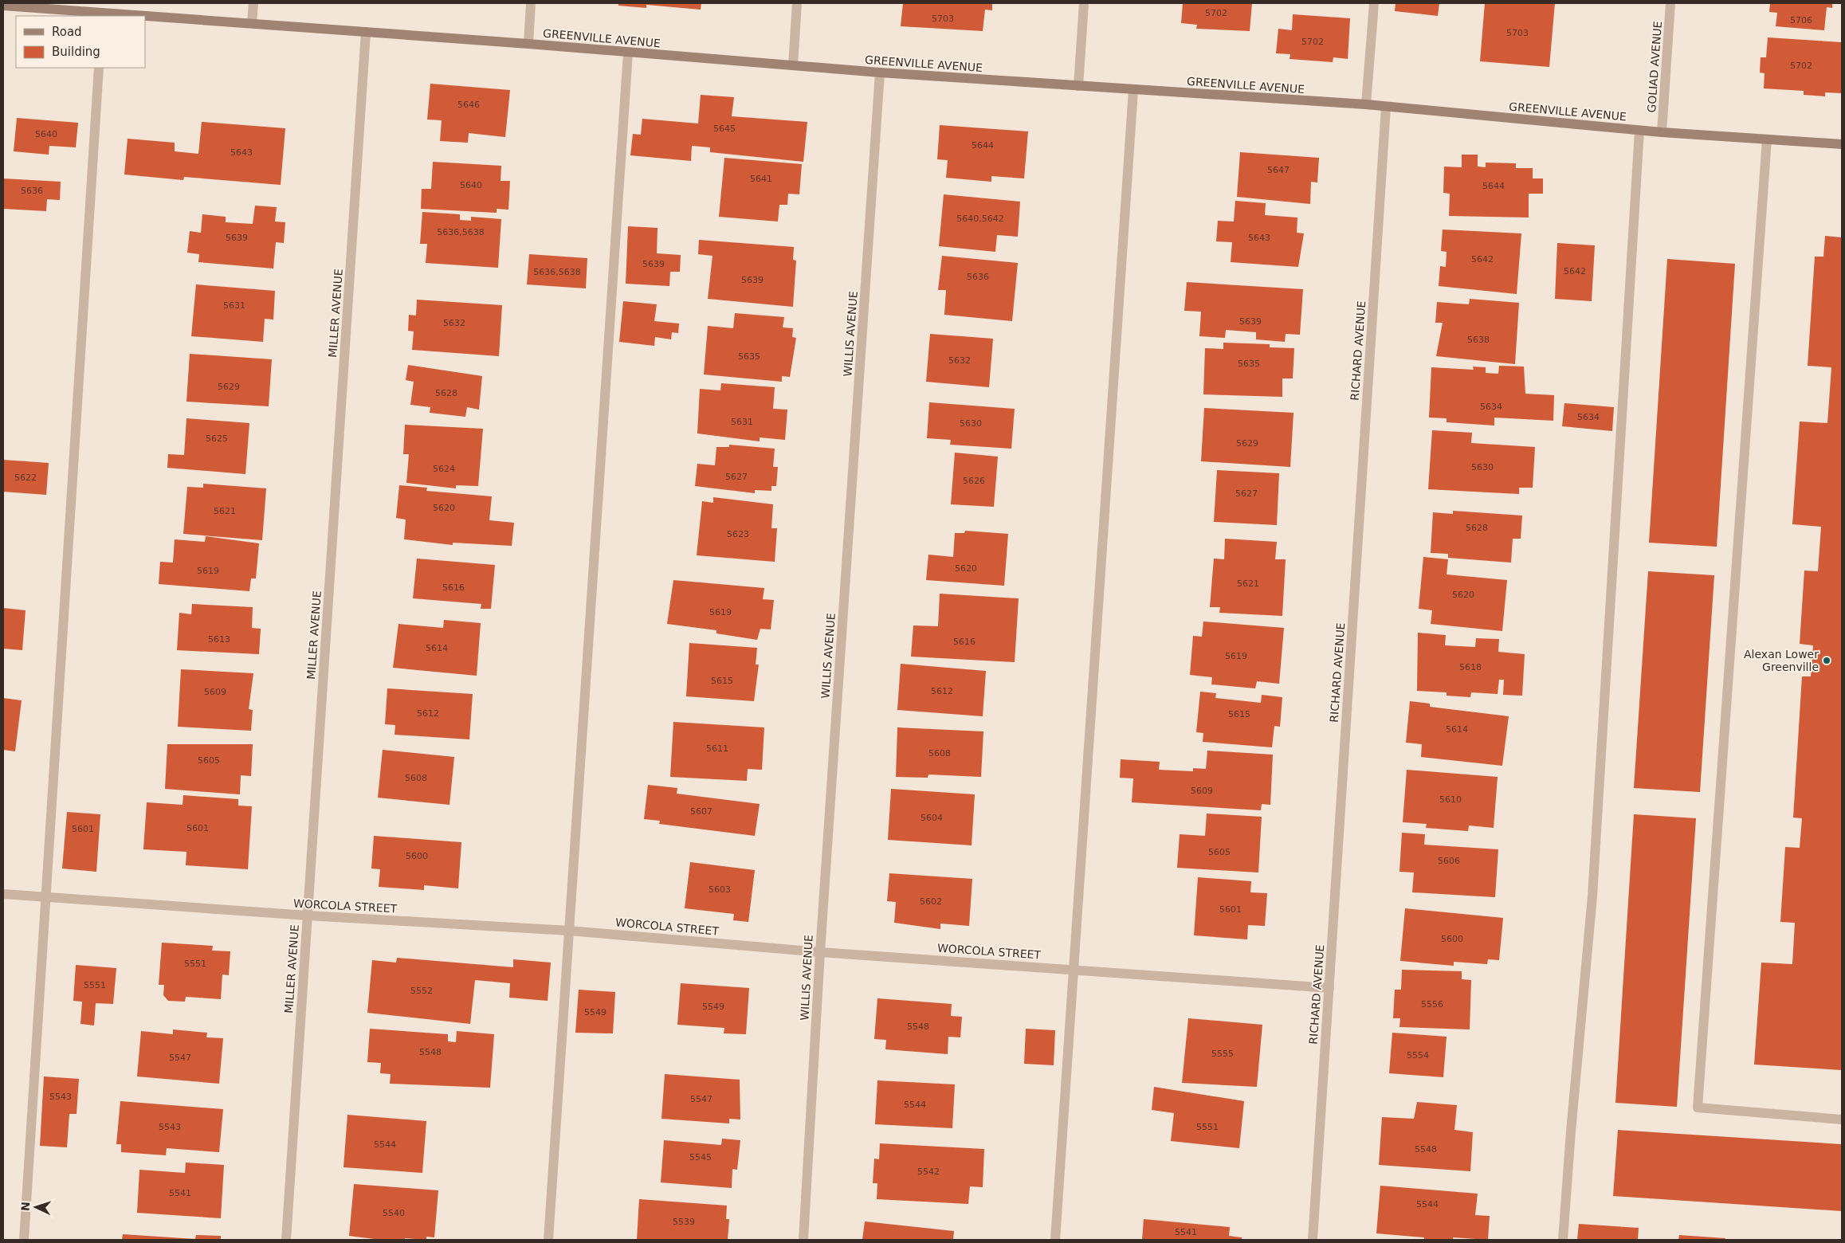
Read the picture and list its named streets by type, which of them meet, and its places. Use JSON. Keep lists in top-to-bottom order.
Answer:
{
  "streets": {
    "main road": ["GREENVILLE AVENUE"],
    "street": [
      "GOLIAD AVENUE",
      "MILLER AVENUE",
      "WILLIS AVENUE",
      "RICHARD AVENUE",
      "WORCOLA STREET"
    ]
  },
  "crossings": [
    ["GREENVILLE AVENUE", "GOLIAD AVENUE"],
    ["GREENVILLE AVENUE", "MILLER AVENUE"],
    ["GREENVILLE AVENUE", "WILLIS AVENUE"],
    ["GREENVILLE AVENUE", "RICHARD AVENUE"],
    ["MILLER AVENUE", "WORCOLA STREET"],
    ["WILLIS AVENUE", "WORCOLA STREET"],
    ["RICHARD AVENUE", "WORCOLA STREET"]
  ],
  "places": ["Alexan Lower Greenville"],
  "house_numbers": [
    "5702",
    "5703",
    "5706",
    "5703",
    "5702",
    "5702",
    "5646",
    "5645",
    "5640",
    "5644",
    "5643",
    "5647",
    "5641",
    "5640",
    "5644",
    "5636",
    "5640,5642",
    "5636,5638",
    "5639",
    "5643",
    "5642",
    "5639",
    "5642",
    "5636,5638",
    "5636",
    "5639",
    "5631",
    "5639",
    "5632",
    "5638",
    "5635",
    "5632",
    "5635",
    "5629",
    "5628",
    "5634",
    "5634",
    "5631",
    "5630",
    "5625",
    "5629",
    "5630",
    "5624",
    "5627",
    "5622",
    "5626",
    "5627",
    "5620",
    "5621",
    "5628",
    "5623",
    "5620",
    "5619",
    "5621",
    "5616",
    "5620",
    "5619",
    "5613",
    "5616",
    "5614",
    "5619",
    "5618",
    "5615",
    "5612",
    "5609",
    "5612",
    "5615",
    "5614",
    "5611",
    "5608",
    "5605",
    "5608",
    "5609",
    "5610",
    "5607",
    "5604",
    "5601",
    "5601",
    "5605",
    "5600",
    "5606",
    "5603",
    "5602",
    "5601",
    "5600",
    "5551",
    "5551",
    "5552",
    "5556",
    "5549",
    "5549",
    "5548",
    "5548",
    "5555",
    "5554",
    "5547",
    "5543",
    "5547",
    "5544",
    "5543",
    "5551",
    "5544",
    "5548",
    "5545",
    "5542",
    "5541",
    "5544",
    "5540",
    "5539",
    "5541"
  ],
  "legend": ["Road", "Building"],
  "north": "left"
}
